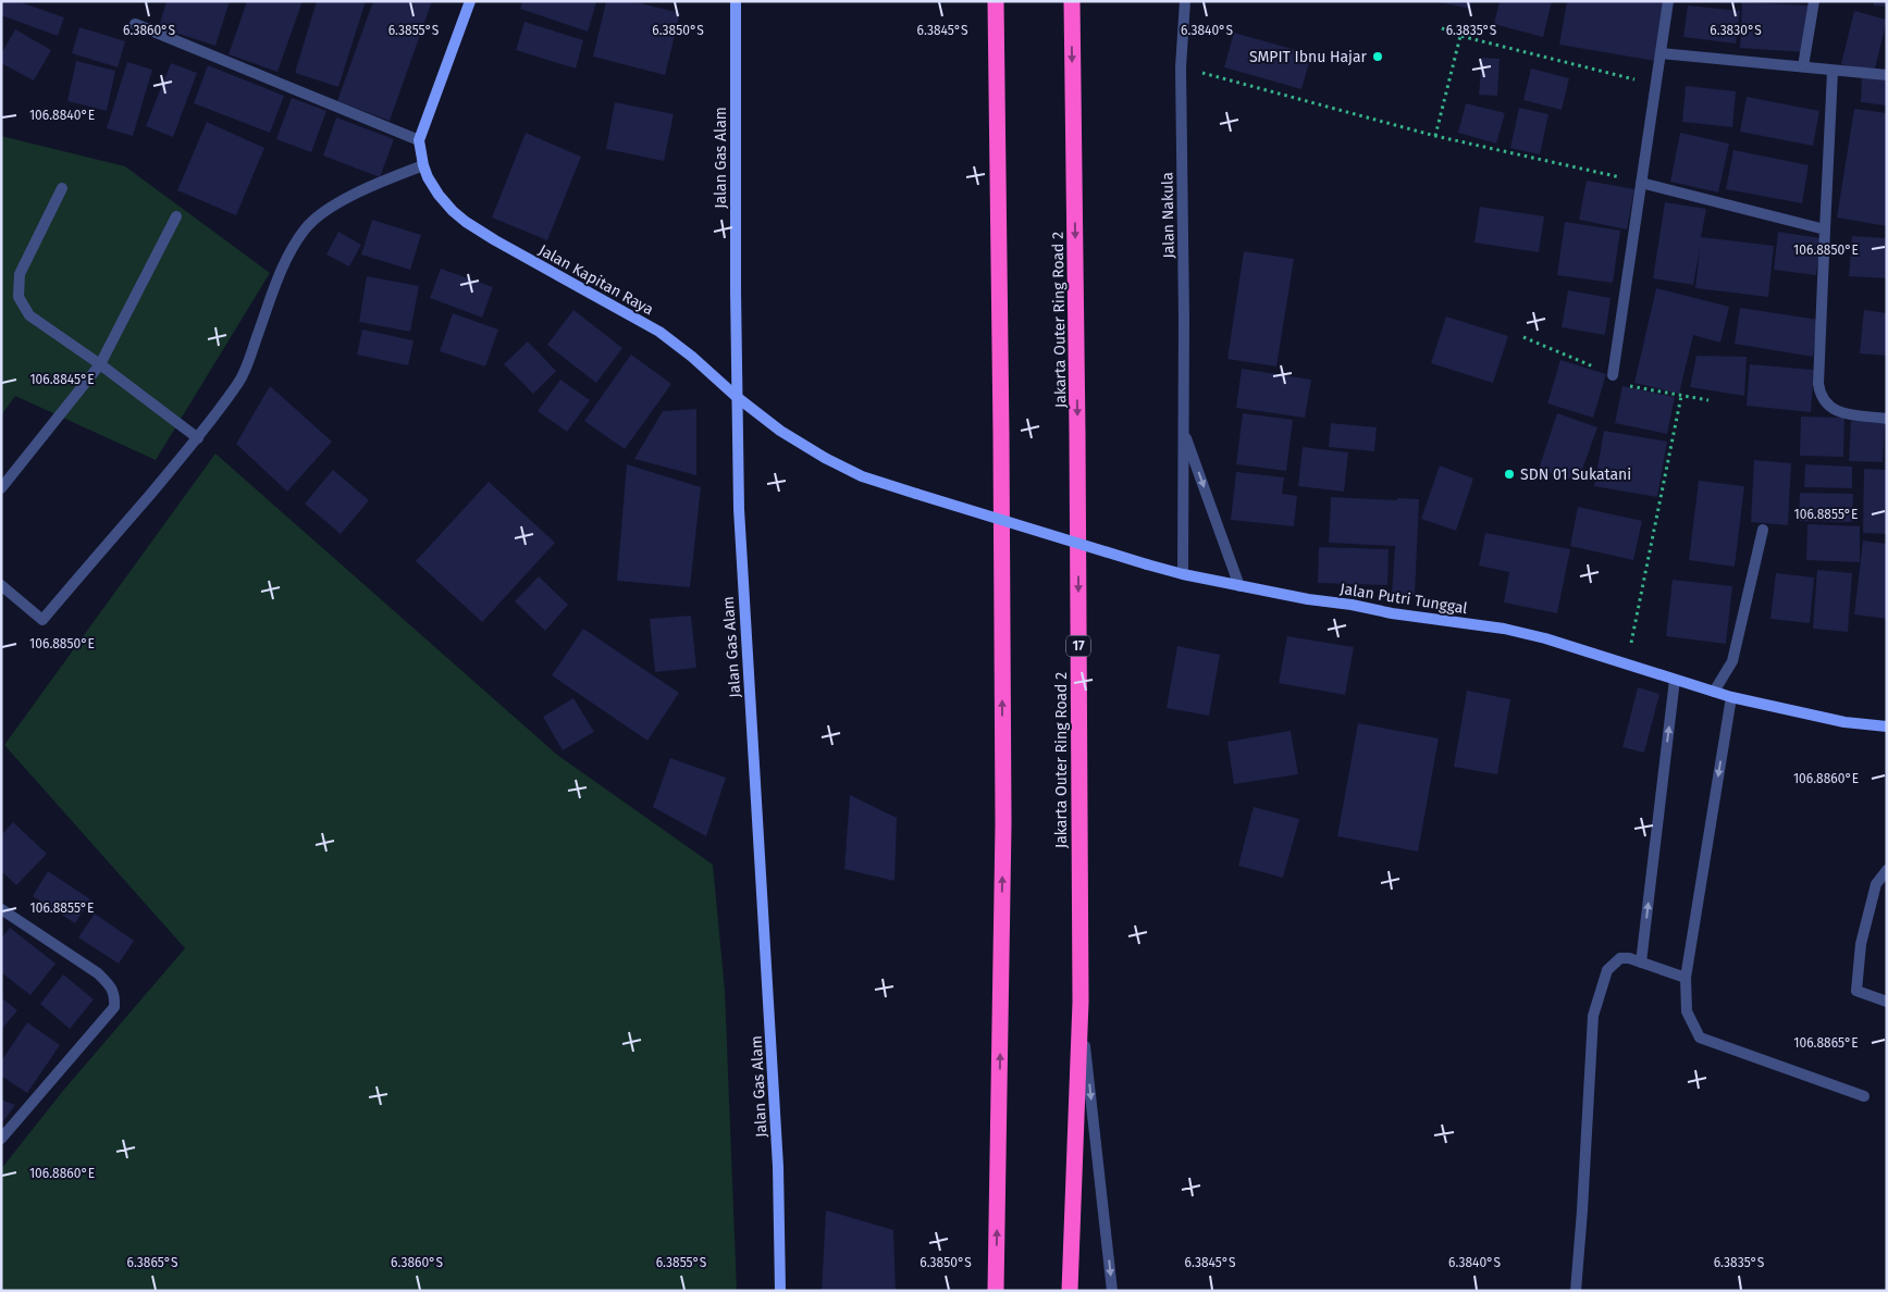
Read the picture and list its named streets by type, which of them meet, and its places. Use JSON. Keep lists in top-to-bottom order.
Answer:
{
  "streets": {
    "highway": ["Jakarta Outer Ring Road 2", "17"],
    "street": [
      "Jalan Gas Alam",
      "Jalan Nakula",
      "Jalan Kapitan Raya",
      "Jalan Putri Tunggal"
    ]
  },
  "crossings": [
    ["Jalan Gas Alam", "Jalan Kapitan Raya"],
    ["Jalan Nakula", "Jalan Putri Tunggal"],
    ["Jalan Kapitan Raya", "Jalan Putri Tunggal"]
  ],
  "places": ["SMPIT Ibnu Hajar", "SDN 01 Sukatani"],
  "coordinates": [
    "6.3860°S",
    "6.3855°S",
    "6.3850°S",
    "6.3845°S",
    "6.3840°S",
    "6.3835°S",
    "6.3830°S",
    "106.8840°E",
    "106.8850°E",
    "106.8845°E",
    "106.8855°E",
    "106.8860°E",
    "106.8865°E",
    "6.3865°S"
  ]
}
